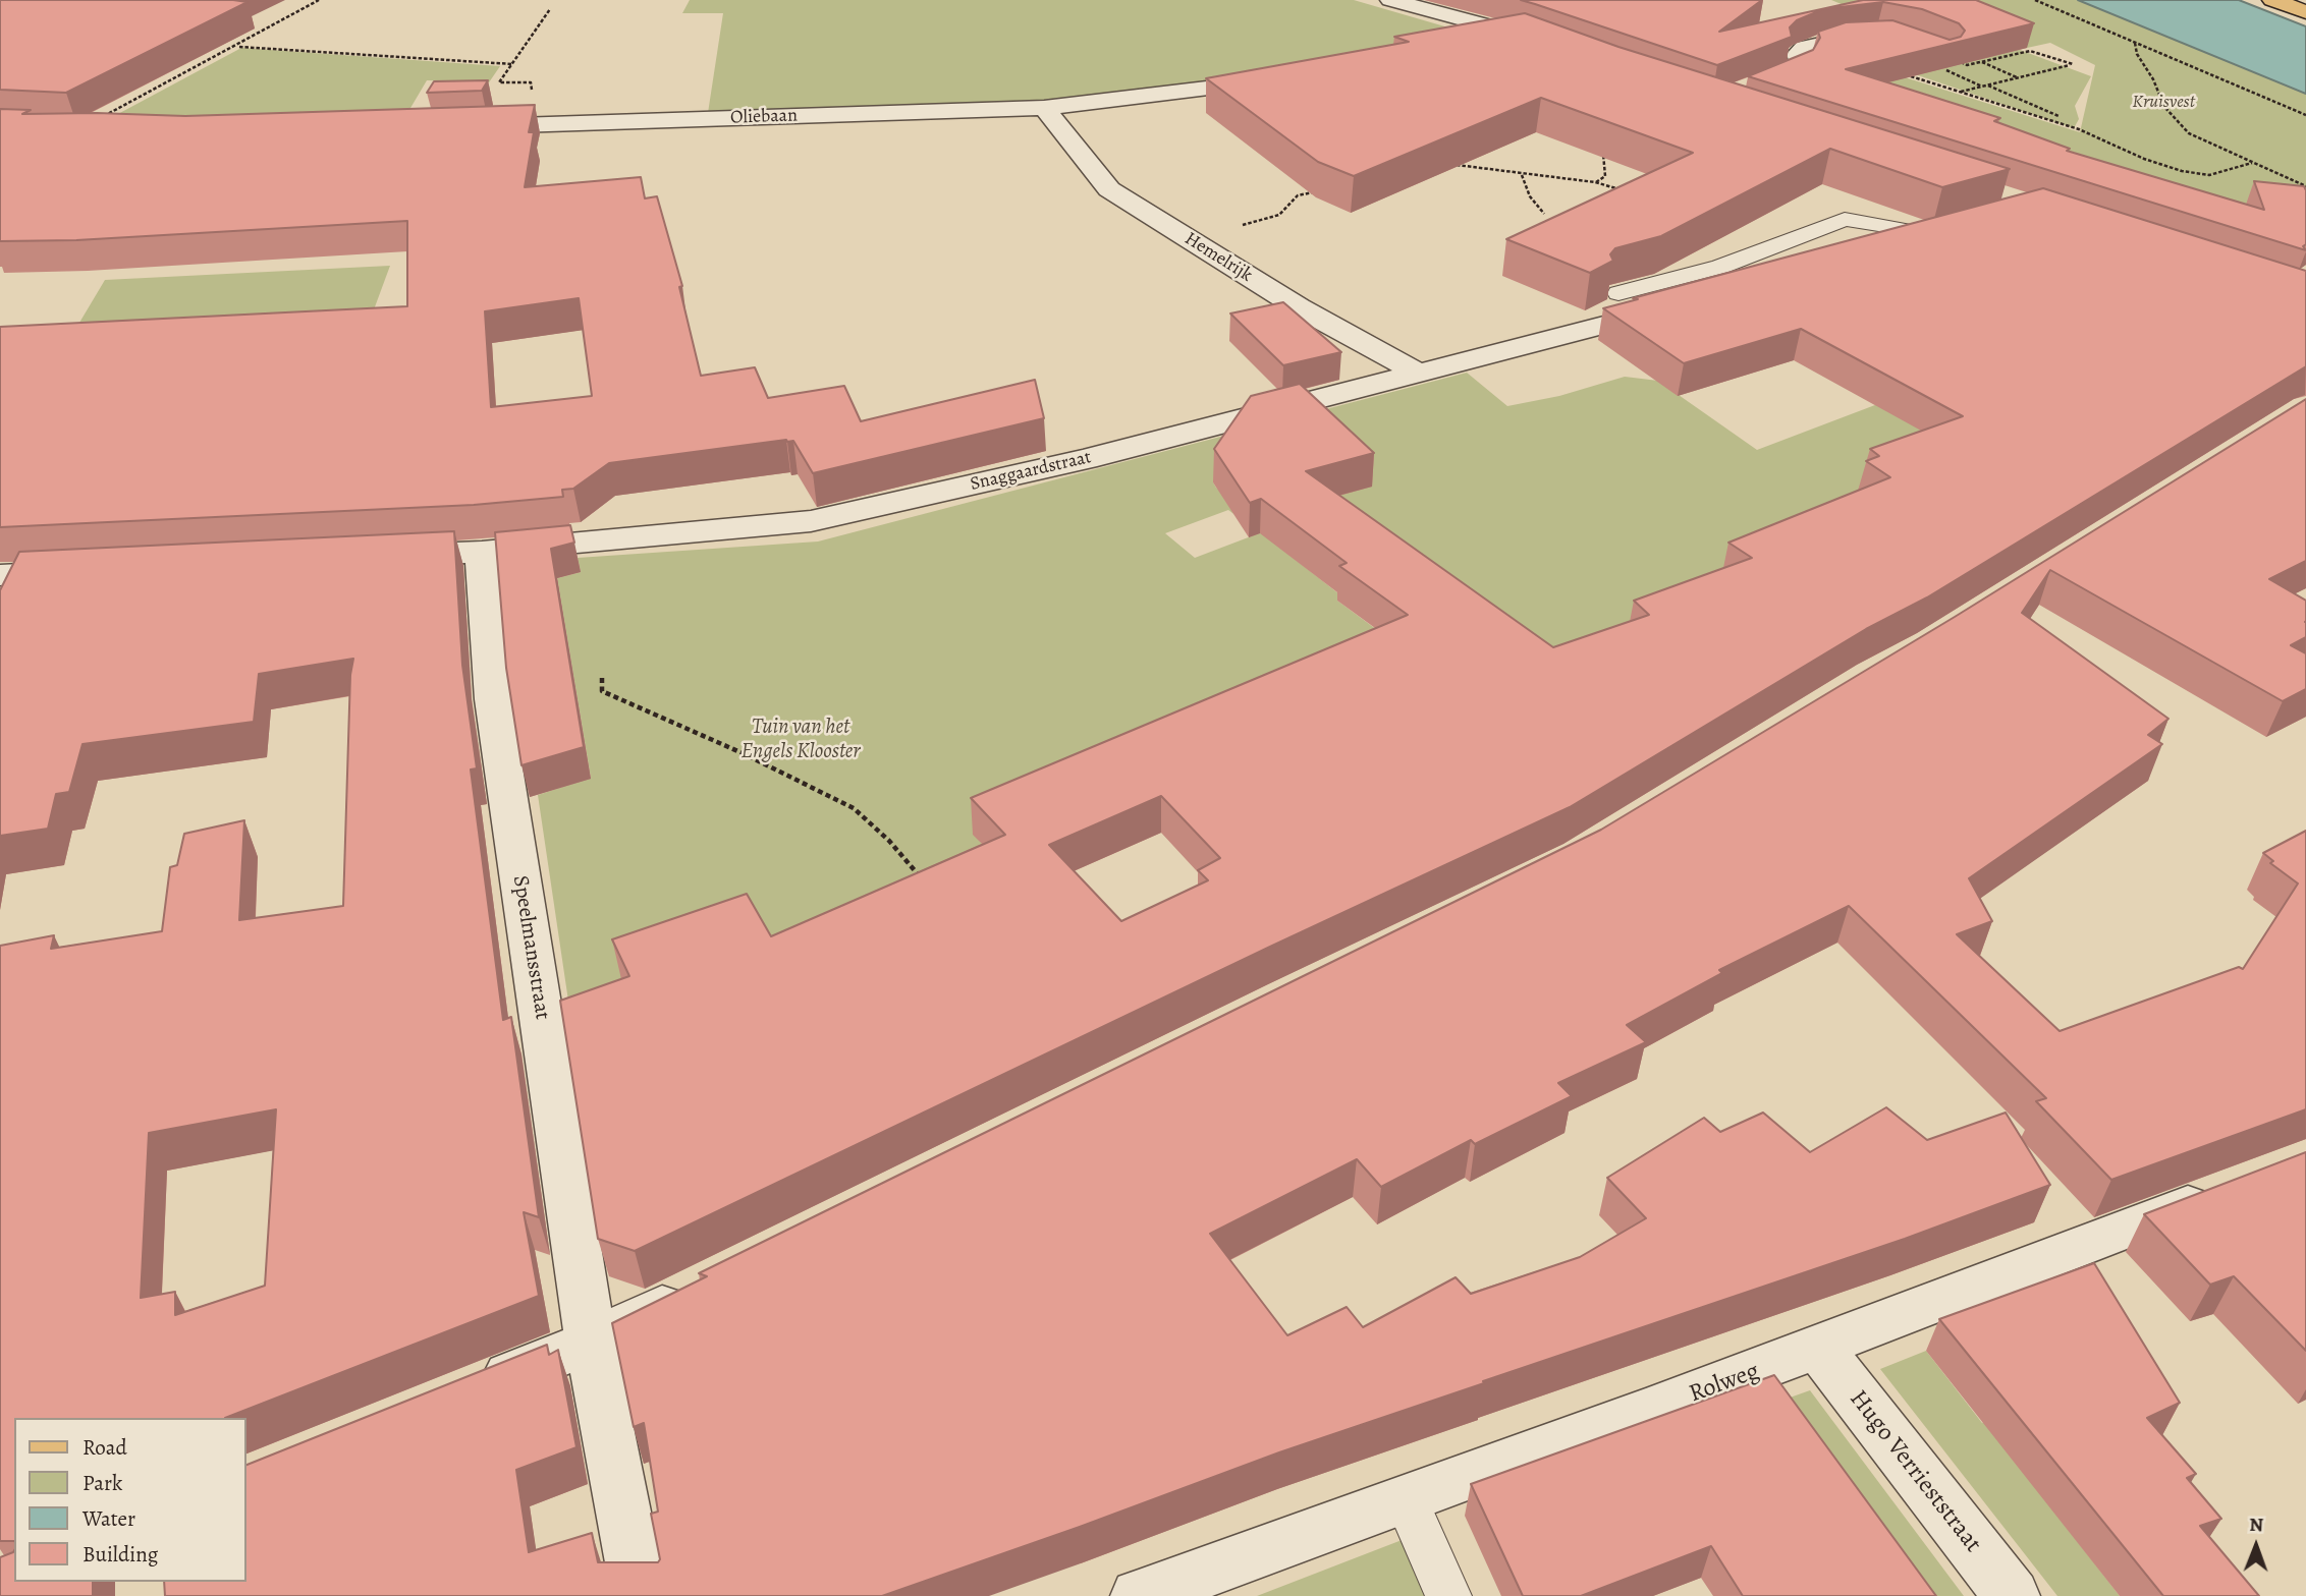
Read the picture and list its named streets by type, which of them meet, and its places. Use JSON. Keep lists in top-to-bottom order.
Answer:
{
  "streets": {
    "street": [
      "Oliebaan",
      "Hemelrijk",
      "Snaggaardstraat",
      "Speelmansstraat",
      "Rolweg",
      "Hugo Verrieststraat"
    ]
  },
  "crossings": [
    ["Oliebaan", "Hemelrijk"],
    ["Hemelrijk", "Snaggaardstraat"],
    ["Snaggaardstraat", "Speelmansstraat"],
    ["Rolweg", "Hugo Verrieststraat"]
  ],
  "parks": ["Kruisvest", "Tuin van het Engels Klooster"],
  "legend": [
    "Road",
    "Park",
    "Water",
    "Building"
  ],
  "north": "top"
}
